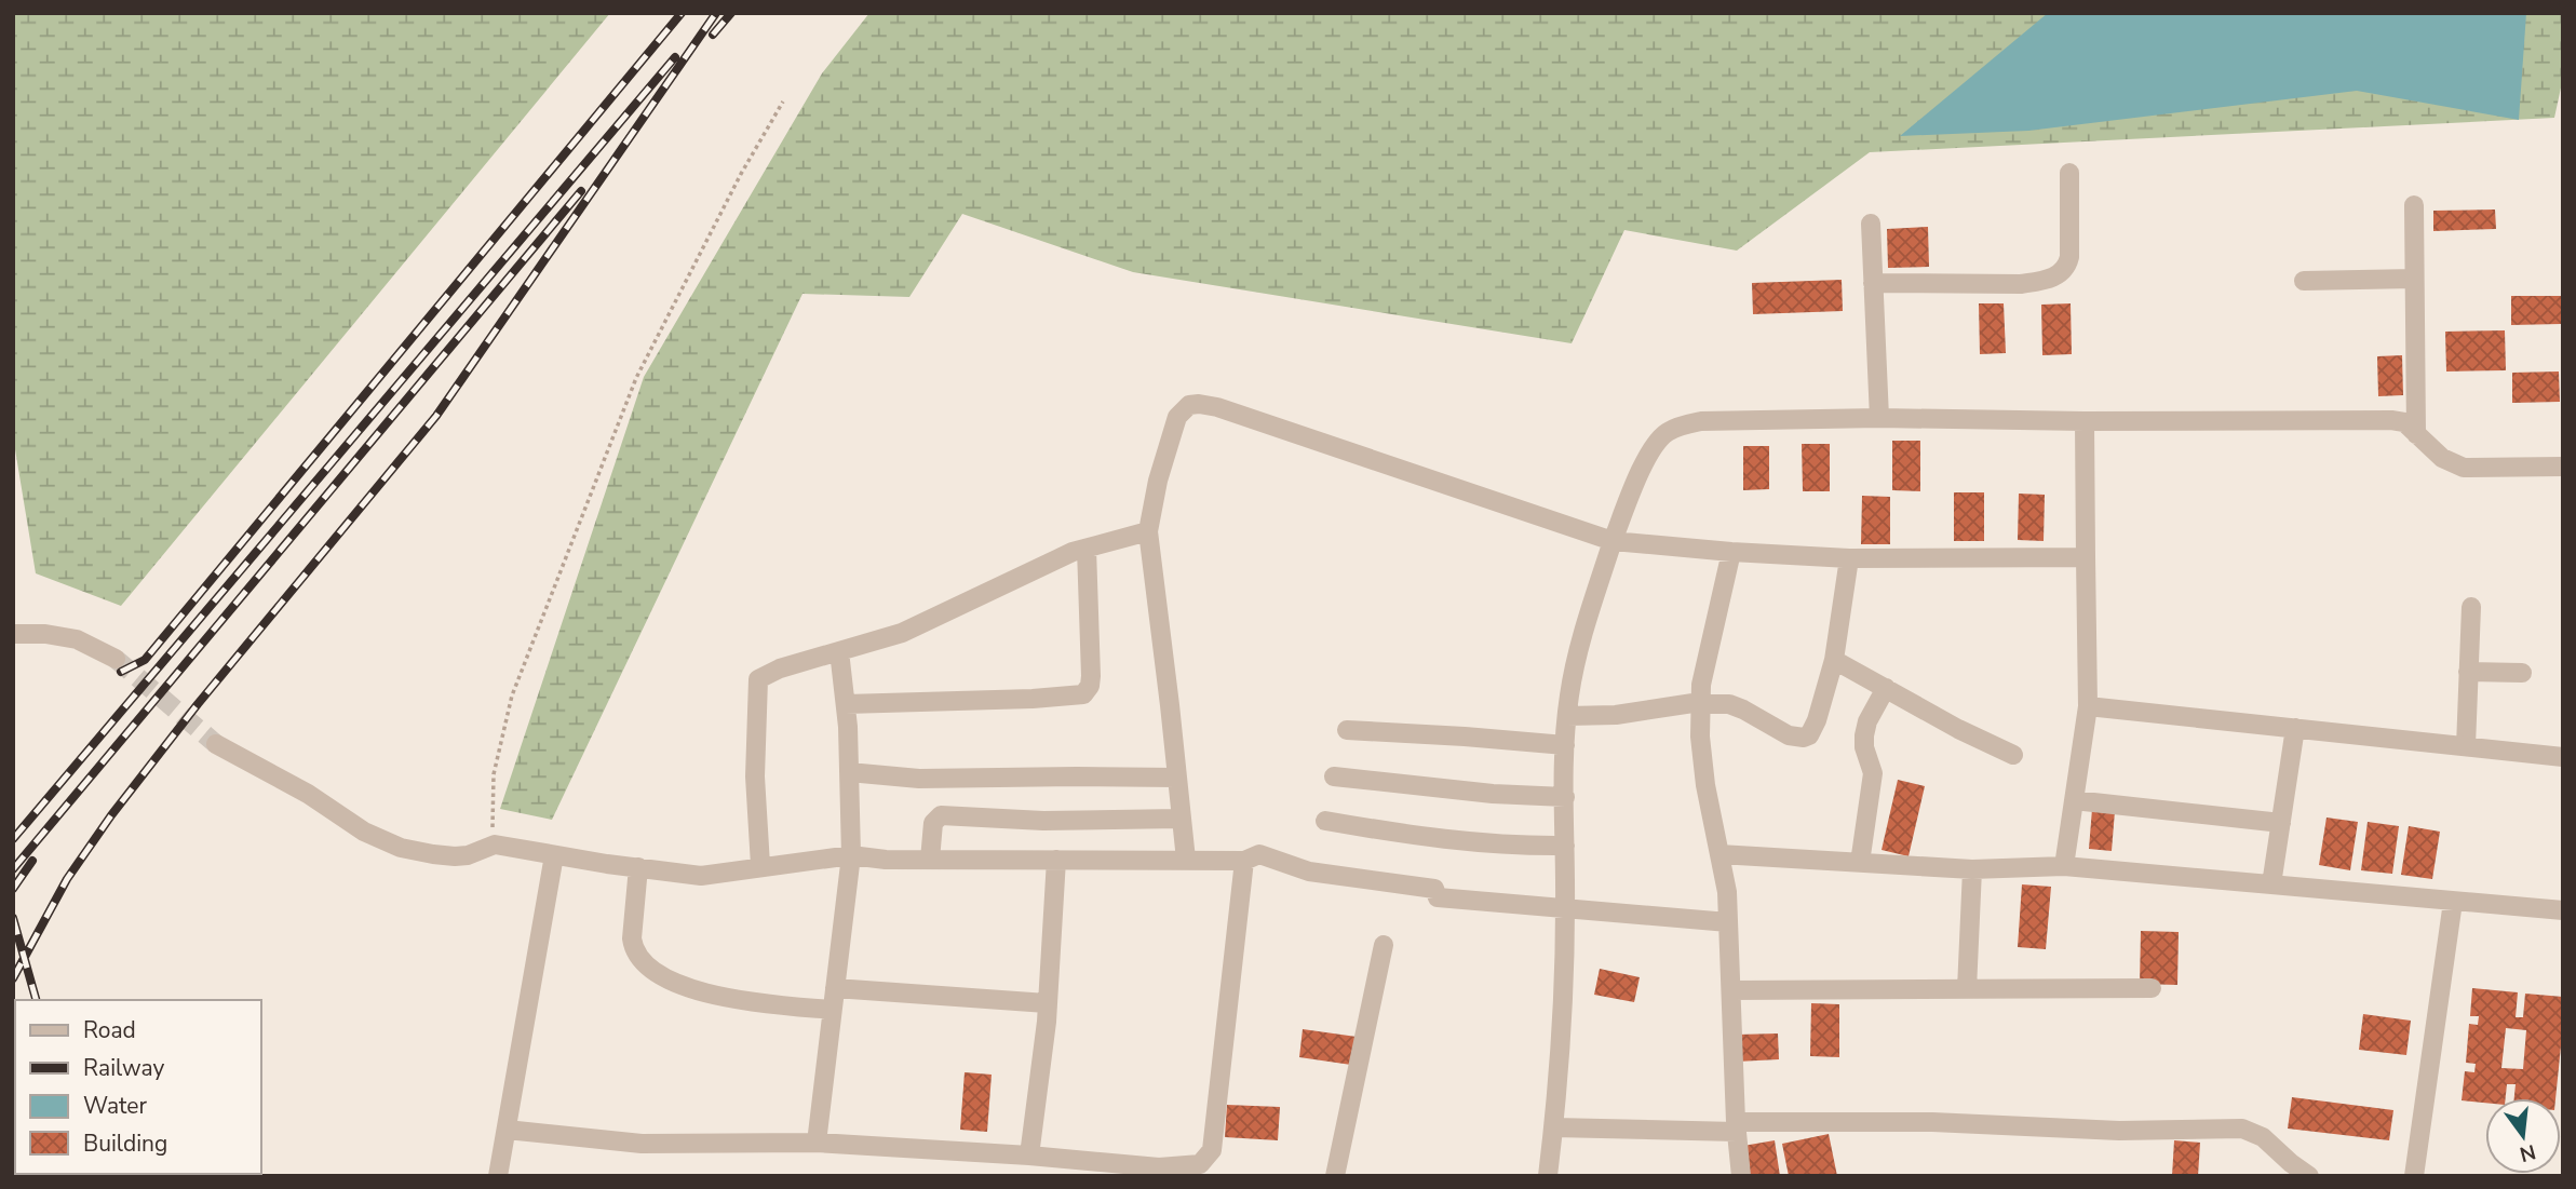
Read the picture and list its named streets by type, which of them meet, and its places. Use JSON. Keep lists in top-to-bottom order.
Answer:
{
  "legend": [
    "Road",
    "Railway",
    "Water",
    "Building"
  ],
  "north": "bottom"
}
